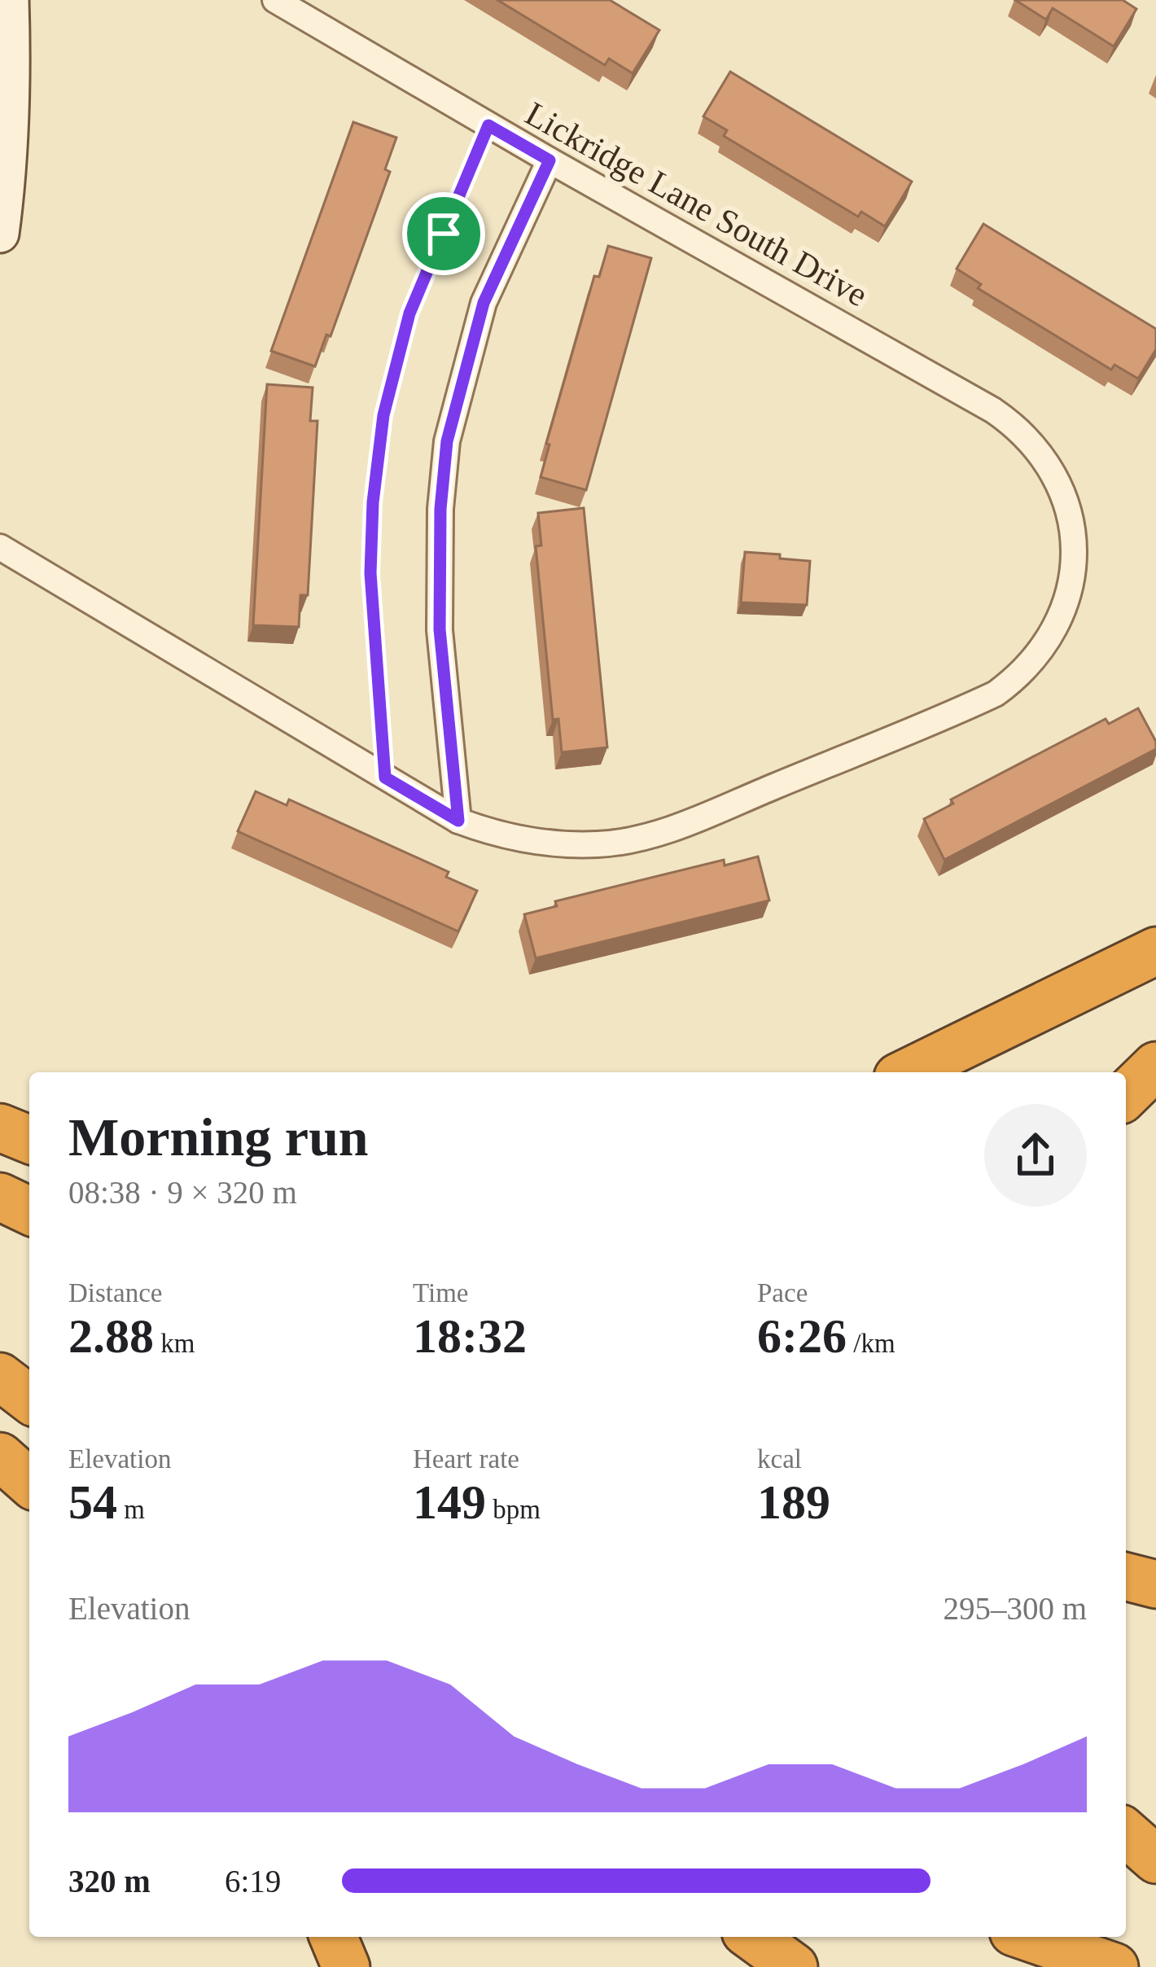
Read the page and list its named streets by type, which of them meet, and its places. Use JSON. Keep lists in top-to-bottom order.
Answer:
{
  "streets": {
    "street": ["Lickridge Lane South Drive"]
  },
  "page": {
    "heading": ["Morning run", "08:38 · 9 × 320 m"],
    "stats": [
      ["Distance", "2.88 km"],
      ["Time", "18:32"],
      ["Pace", "6:26 /km"],
      ["Elevation", "54 m"],
      ["Heart rate", "149 bpm"],
      ["kcal", "189"]
    ],
    "chart": ["Elevation", "295–300 m"],
    "list": [
      {
        "name": "320 m",
        "note": "6:19"
      }
    ]
  }
}
